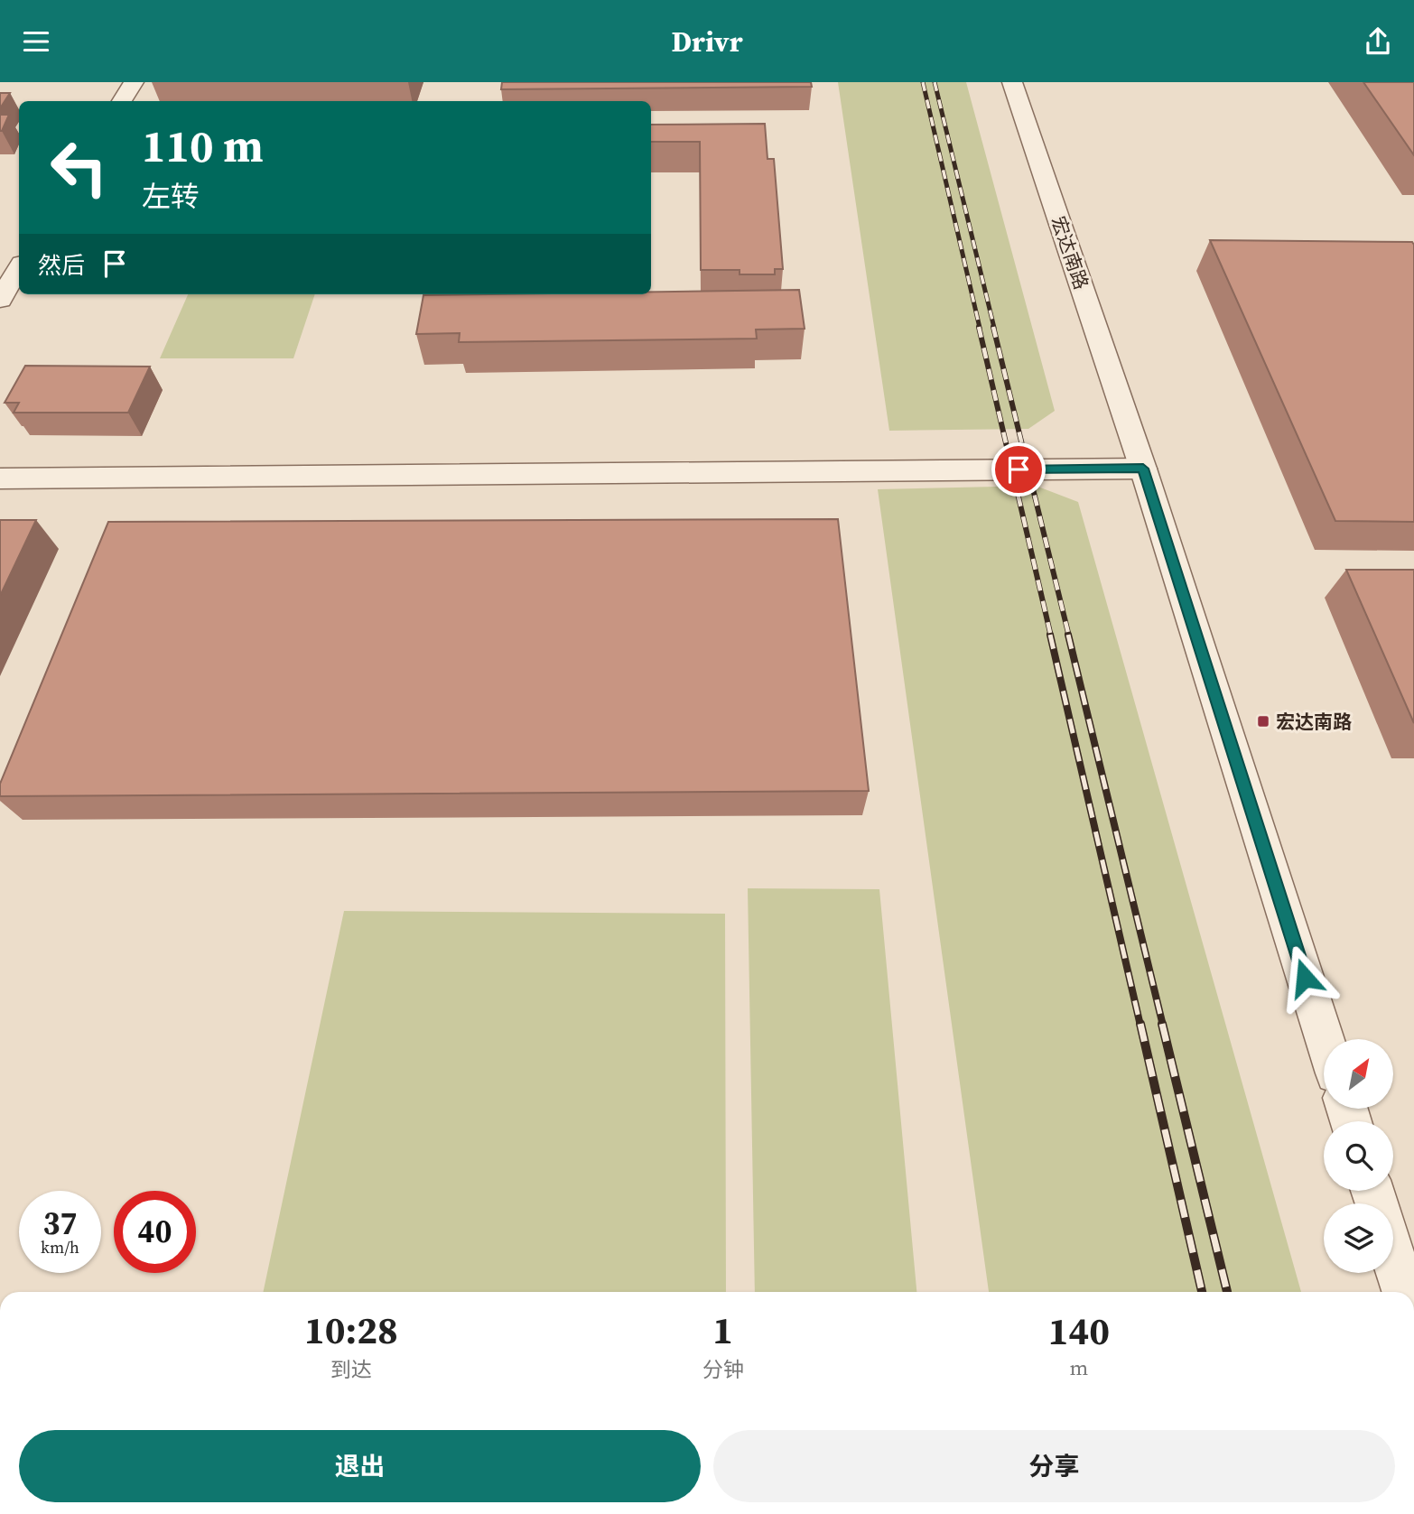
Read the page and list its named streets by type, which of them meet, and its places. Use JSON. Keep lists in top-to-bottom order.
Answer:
{
  "streets": {
    "street": ["宏达南路"]
  },
  "places": {
    "transit": ["宏达南路"]
  },
  "north": "top right",
  "page": {
    "header": "Drivr",
    "turn": ["110 m", "左转"],
    "then": "然后",
    "speed": "37 km/h",
    "limit": "40",
    "eta": [
      "10:28",
      "到达",
      "1",
      "分钟",
      "140",
      "m"
    ],
    "buttons": ["退出", "分享"]
  }
}
